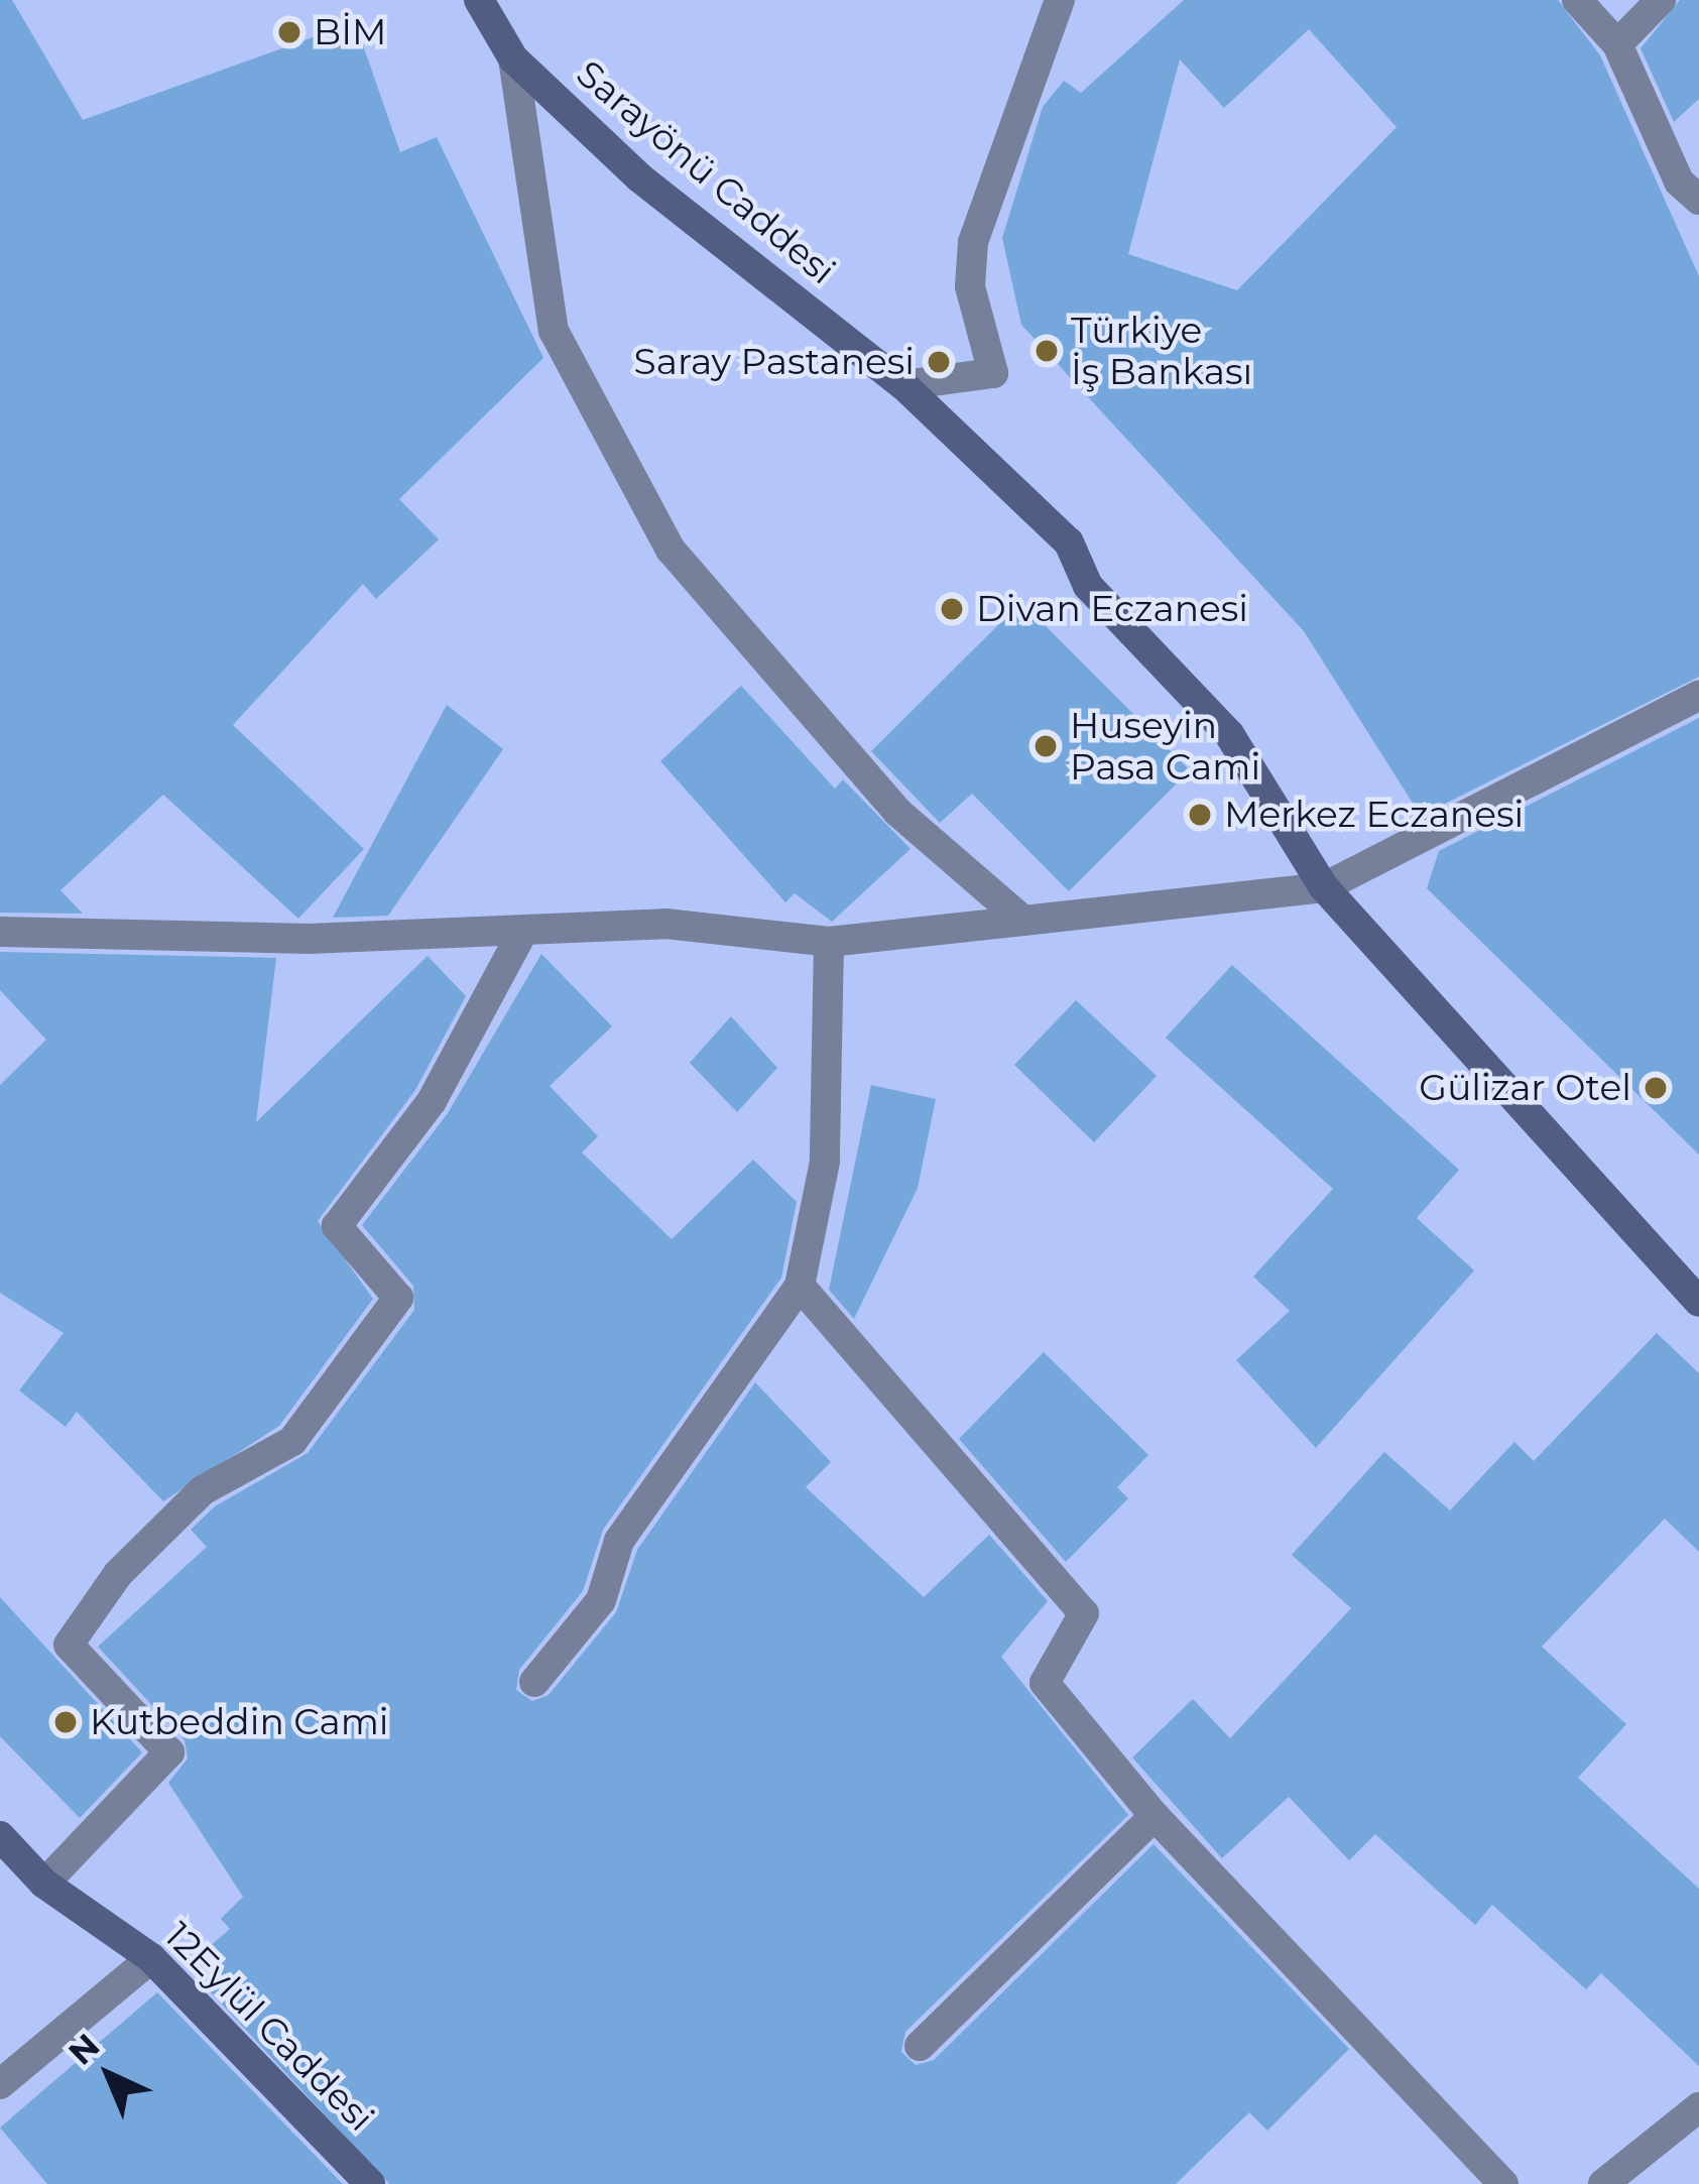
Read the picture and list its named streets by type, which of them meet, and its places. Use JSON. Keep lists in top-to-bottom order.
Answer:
{
  "streets": {
    "main road": ["Sarayönü Caddesi", "12Eylül Caddesi"]
  },
  "places": [
    "BİM",
    "Türkiye İş Bankası",
    "Saray Pastanesi",
    "Divan Eczanesi",
    "Huseyin Pasa Cami",
    "Merkez Eczanesi",
    "Gülizar Otel",
    "Kutbeddin Cami"
  ],
  "north": "top left"
}
